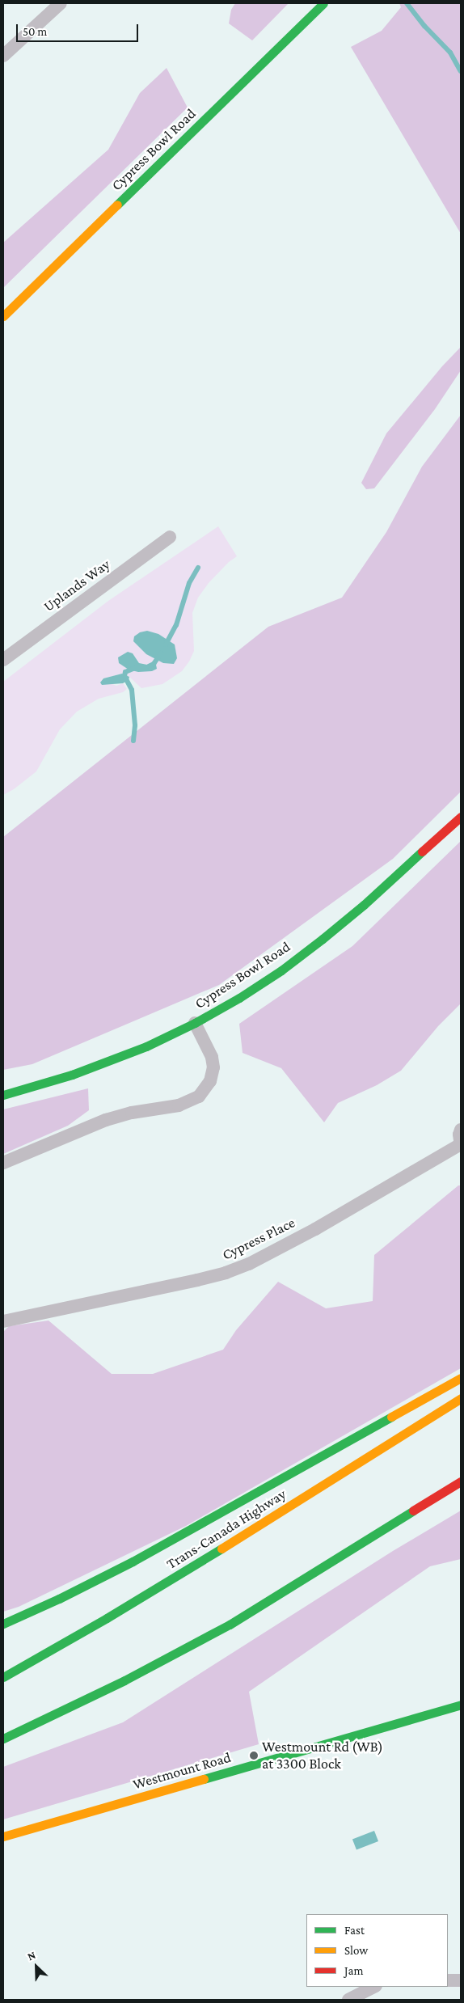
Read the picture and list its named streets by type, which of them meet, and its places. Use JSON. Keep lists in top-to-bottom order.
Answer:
{
  "streets": {
    "main road": ["Cypress Bowl Road", "Trans-Canada Highway", "Westmount Road"],
    "street": ["Uplands Way", "Cypress Place"]
  },
  "places": ["Westmount Rd (WB) at 3300 Block"],
  "legend": ["Fast", "Slow", "Jam"],
  "scale_bar": "50 m",
  "north": "top left"
}
